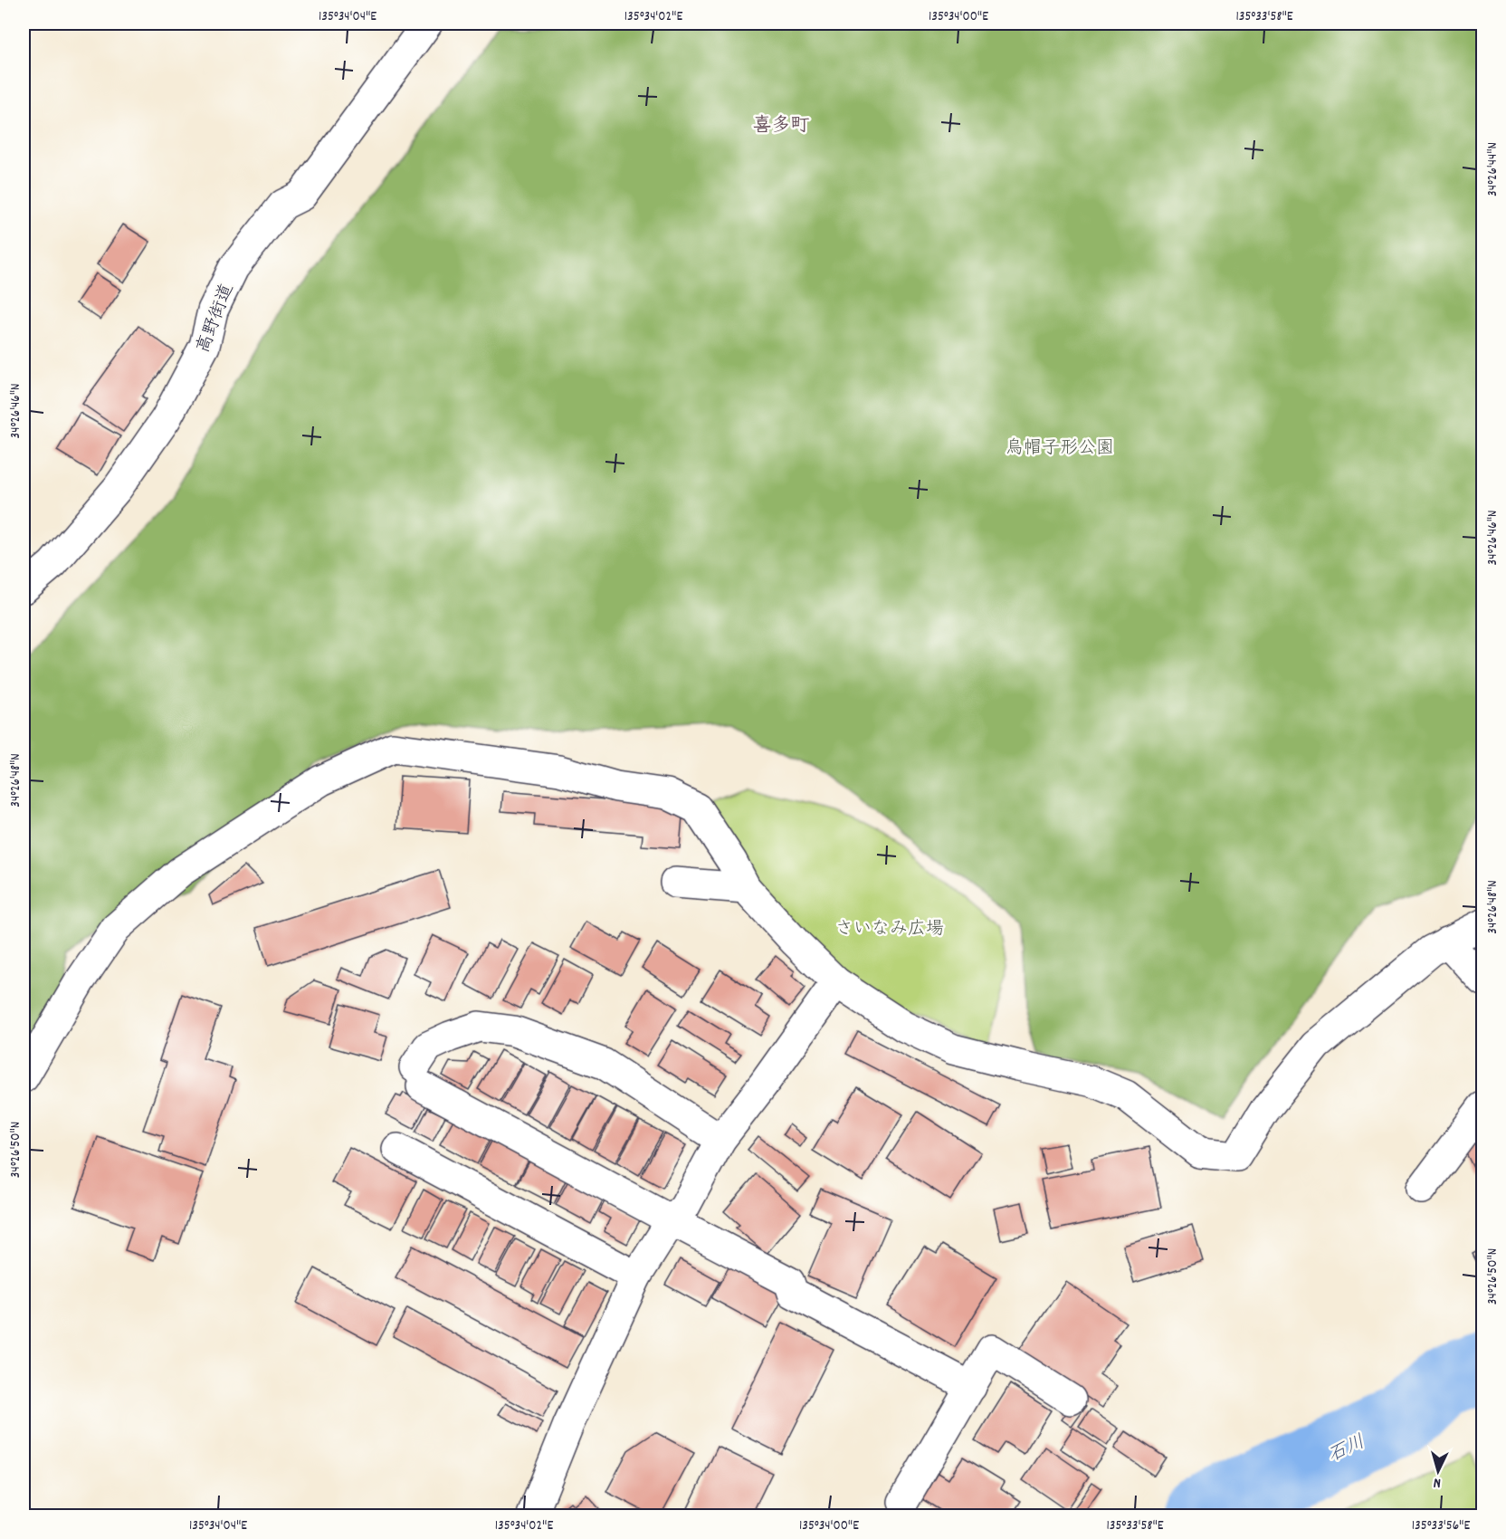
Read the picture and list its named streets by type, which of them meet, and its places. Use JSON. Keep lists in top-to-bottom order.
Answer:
{
  "streets": {
    "street": ["高野街道"]
  },
  "districts": ["喜多町"],
  "water": ["石川"],
  "parks": ["烏帽子形公園", "さいなみ広場"],
  "north": "bottom",
  "coordinates": [
    "135°34'04\"E",
    "135°34'02\"E",
    "135°34'00\"E",
    "135°33'58\"E",
    "34°26'44\"N",
    "34°26'46\"N",
    "34°26'48\"N",
    "34°26'50\"N",
    "135°33'56\"E"
  ]
}
